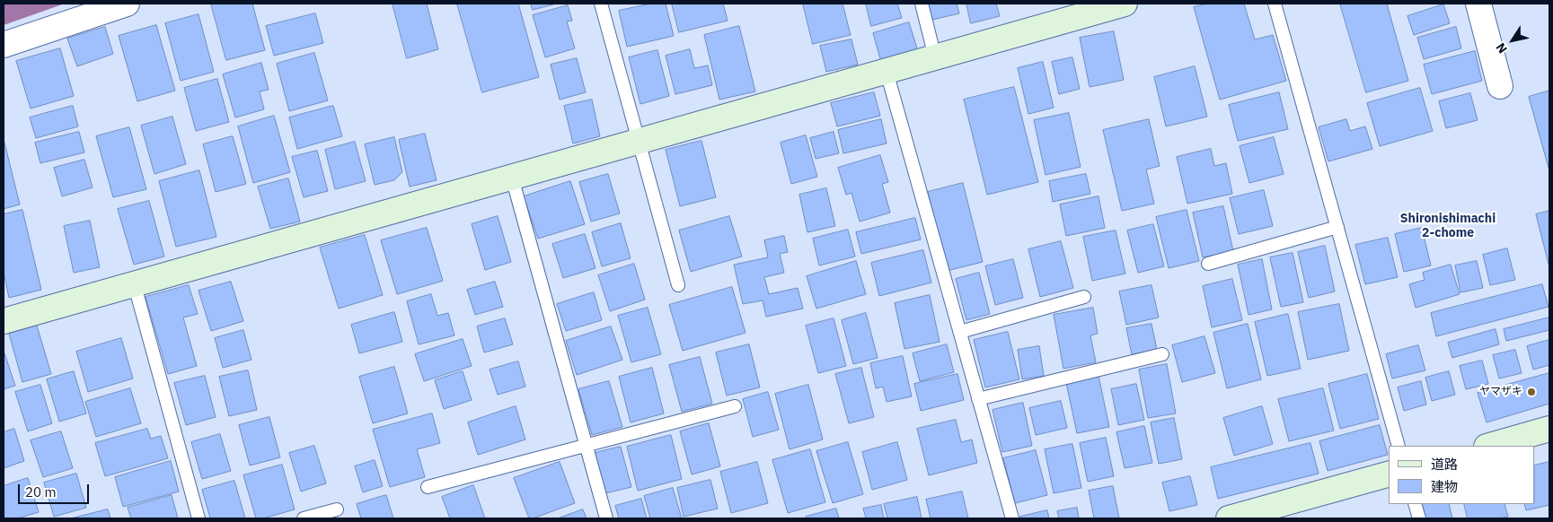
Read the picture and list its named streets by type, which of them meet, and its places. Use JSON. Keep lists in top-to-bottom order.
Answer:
{
  "districts": ["Shironishimachi 2-chome"],
  "places": ["ヤマザキ"],
  "legend": ["道路", "建物"],
  "scale_bar": "20 m",
  "north": "bottom left"
}
